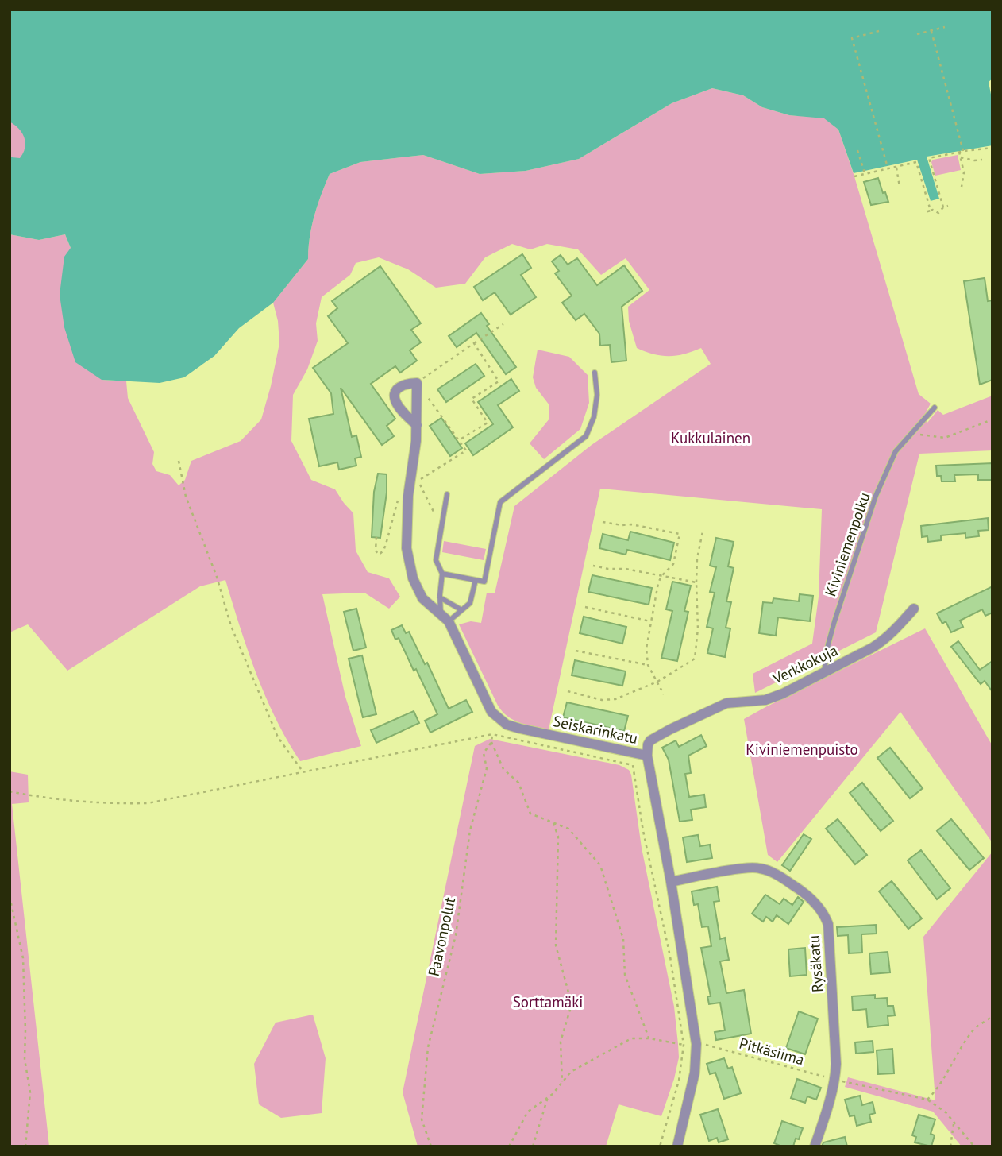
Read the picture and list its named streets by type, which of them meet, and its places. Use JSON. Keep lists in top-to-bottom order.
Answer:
{
  "streets": {
    "street": ["Verkkokuja", "Seiskarinkatu", "Rysäkatu"],
    "lane": ["Kiviniemenpolku"],
    "path": ["Paavonpolut", "Pitkäsiima"]
  },
  "crossings": [
    ["Kiviniemenpolku", "Verkkokuja"],
    ["Verkkokuja", "Seiskarinkatu"],
    ["Seiskarinkatu", "Rysäkatu"],
    ["Rysäkatu", "Pitkäsiima"]
  ],
  "parks": ["Kukkulainen", "Kiviniemenpuisto", "Sorttamäki"]
}
